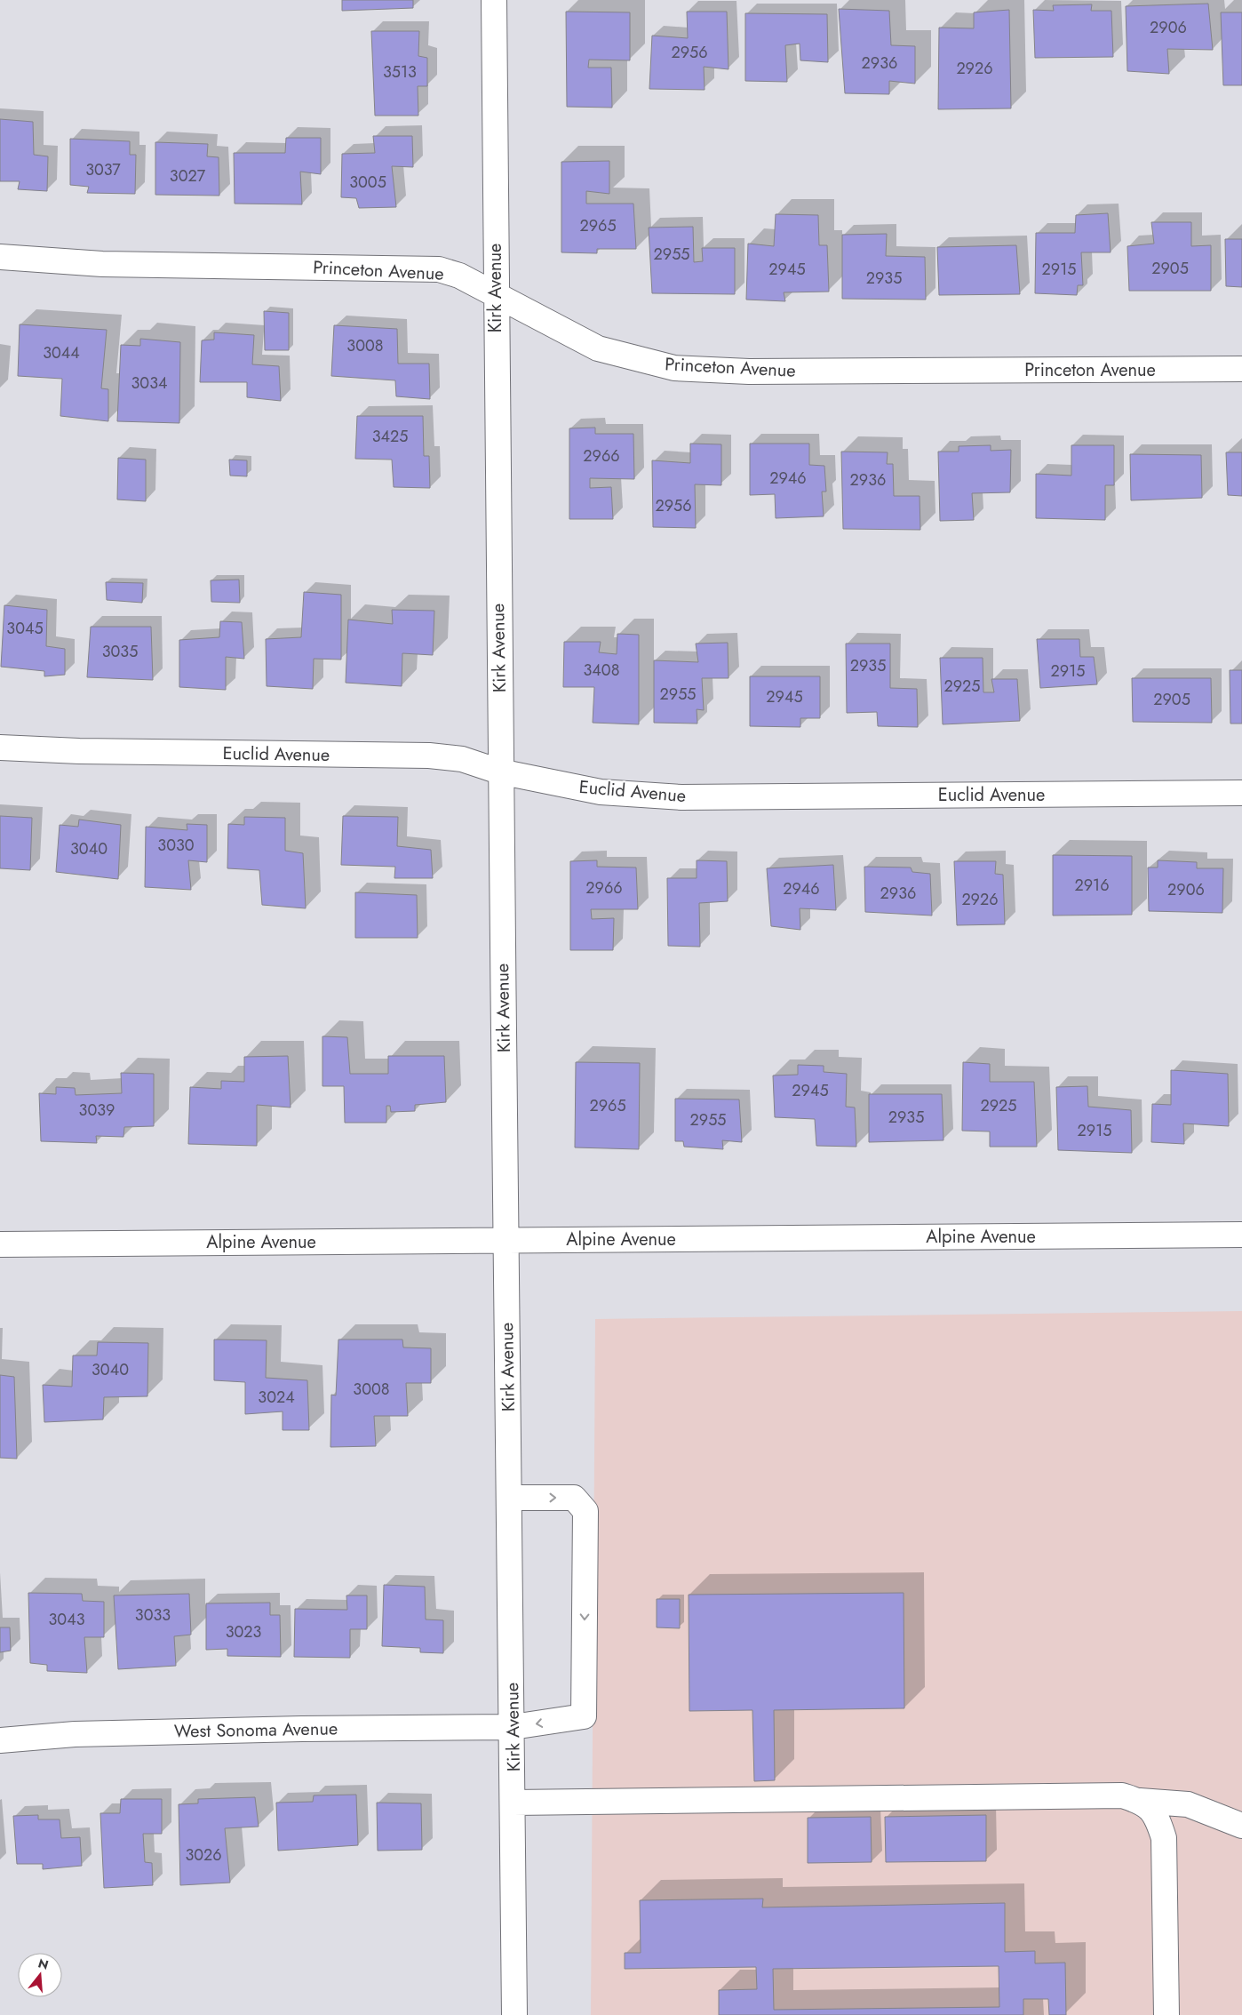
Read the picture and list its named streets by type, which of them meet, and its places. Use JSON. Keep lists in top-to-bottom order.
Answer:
{
  "streets": {
    "street": [
      "Princeton Avenue",
      "Kirk Avenue",
      "Euclid Avenue",
      "Alpine Avenue",
      "West Sonoma Avenue"
    ]
  },
  "crossings": [
    ["Princeton Avenue", "Kirk Avenue"],
    ["Kirk Avenue", "Euclid Avenue"],
    ["Kirk Avenue", "Alpine Avenue"],
    ["Kirk Avenue", "West Sonoma Avenue"]
  ],
  "house_numbers": [
    "2906",
    "2956",
    "2936",
    "2926",
    "3513",
    "3037",
    "3027",
    "3005",
    "2965",
    "2955",
    "2905",
    "2945",
    "2915",
    "2935",
    "3008",
    "3044",
    "3034",
    "3425",
    "2966",
    "2946",
    "2936",
    "2956",
    "3045",
    "3035",
    "2935",
    "3408",
    "2915",
    "2925",
    "2955",
    "2945",
    "2905",
    "3030",
    "3040",
    "2916",
    "2966",
    "2946",
    "2906",
    "2936",
    "2926",
    "2945",
    "2965",
    "2925",
    "3039",
    "2935",
    "2955",
    "2915",
    "3040",
    "3008",
    "3024",
    "3033",
    "3043",
    "3023",
    "3026"
  ],
  "north": "top"
}
